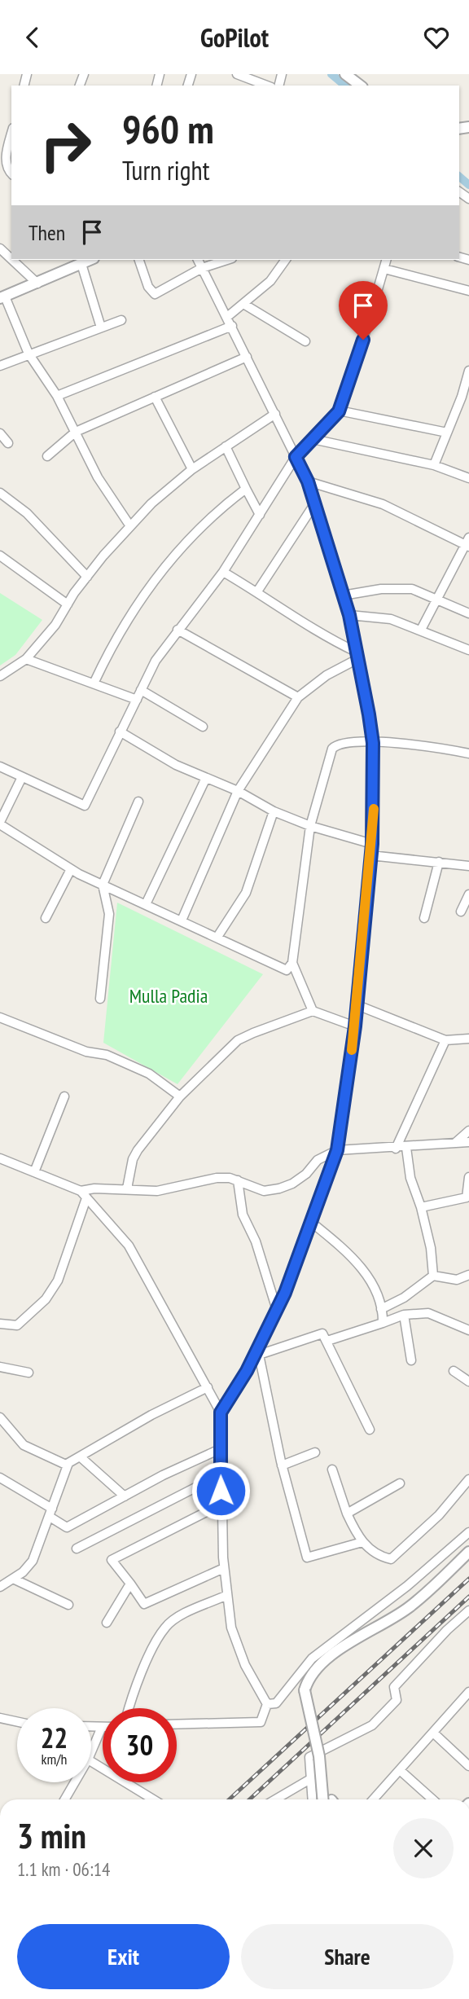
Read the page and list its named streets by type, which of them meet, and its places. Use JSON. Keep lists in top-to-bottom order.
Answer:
{
  "parks": ["Mulla Padia"],
  "page": {
    "header": "GoPilot",
    "turn": ["960 m", "Turn right"],
    "then": "Then",
    "speed": "22 km/h",
    "limit": "30",
    "heading": ["3 min", "1.1 km · 06:14"],
    "buttons": ["Exit", "Share"]
  }
}
